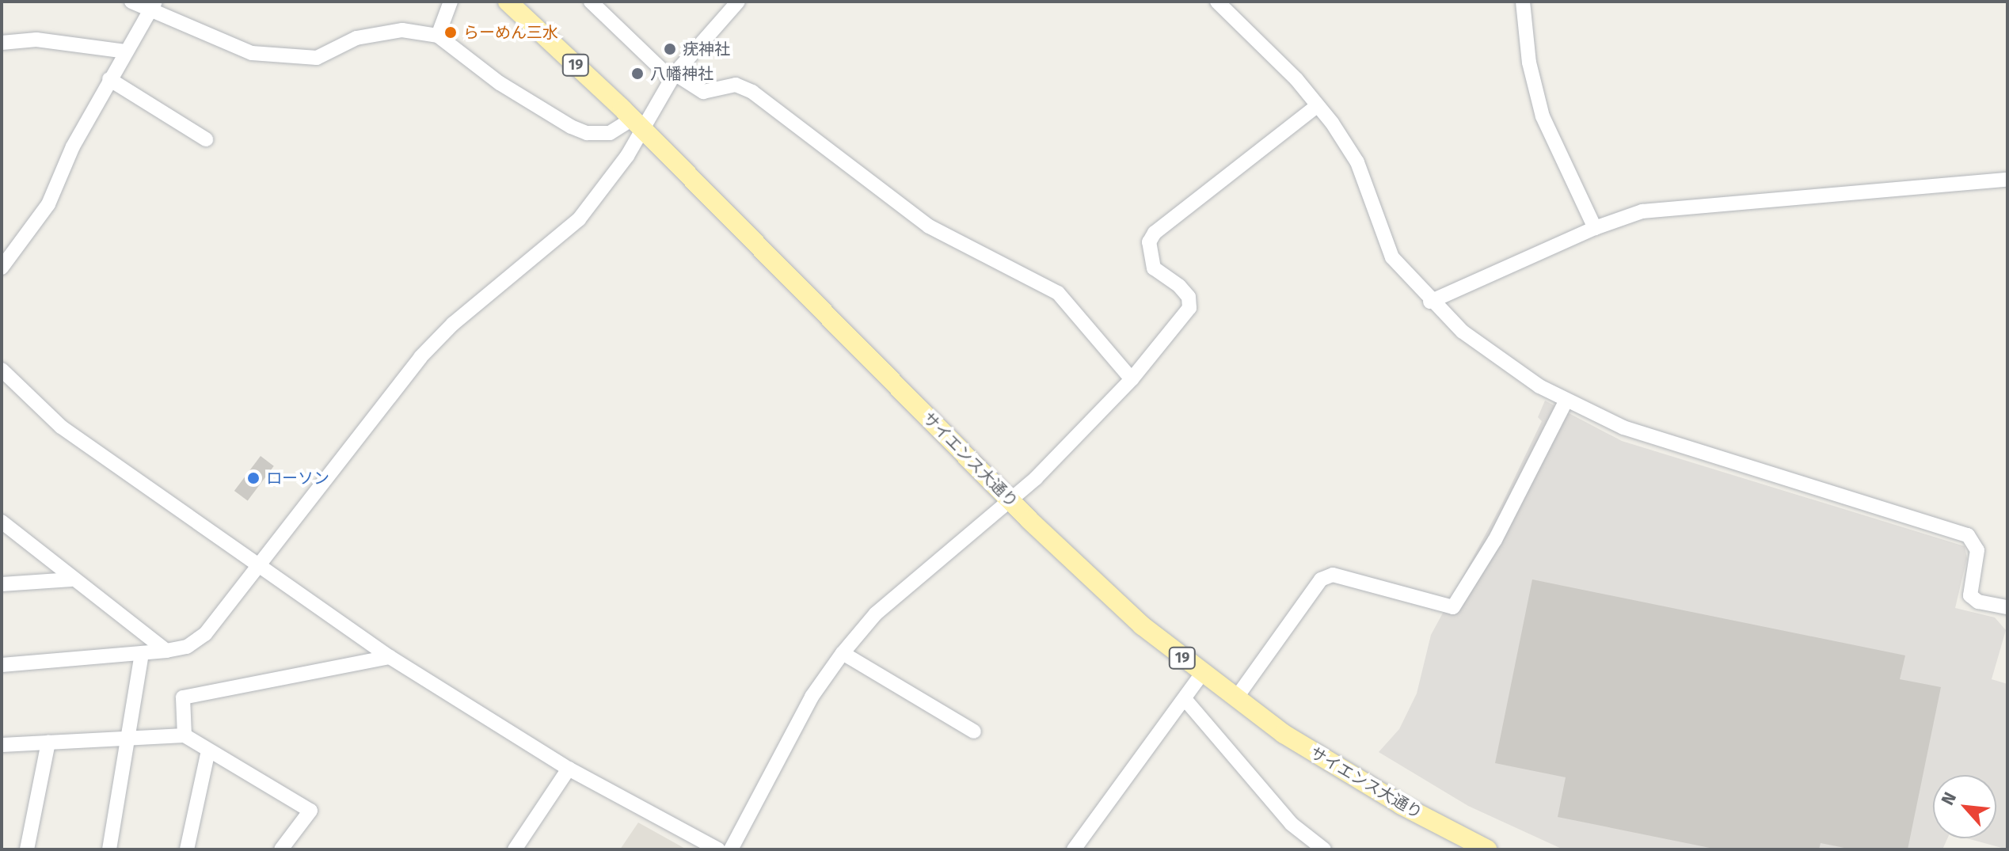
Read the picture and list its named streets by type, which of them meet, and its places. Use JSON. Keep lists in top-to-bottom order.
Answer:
{
  "streets": {
    "main road": ["19", "サイエンス大通り"]
  },
  "places": [
    "らーめん三水",
    "疣神社",
    "八幡神社",
    "ローソン"
  ],
  "north": "top left"
}
